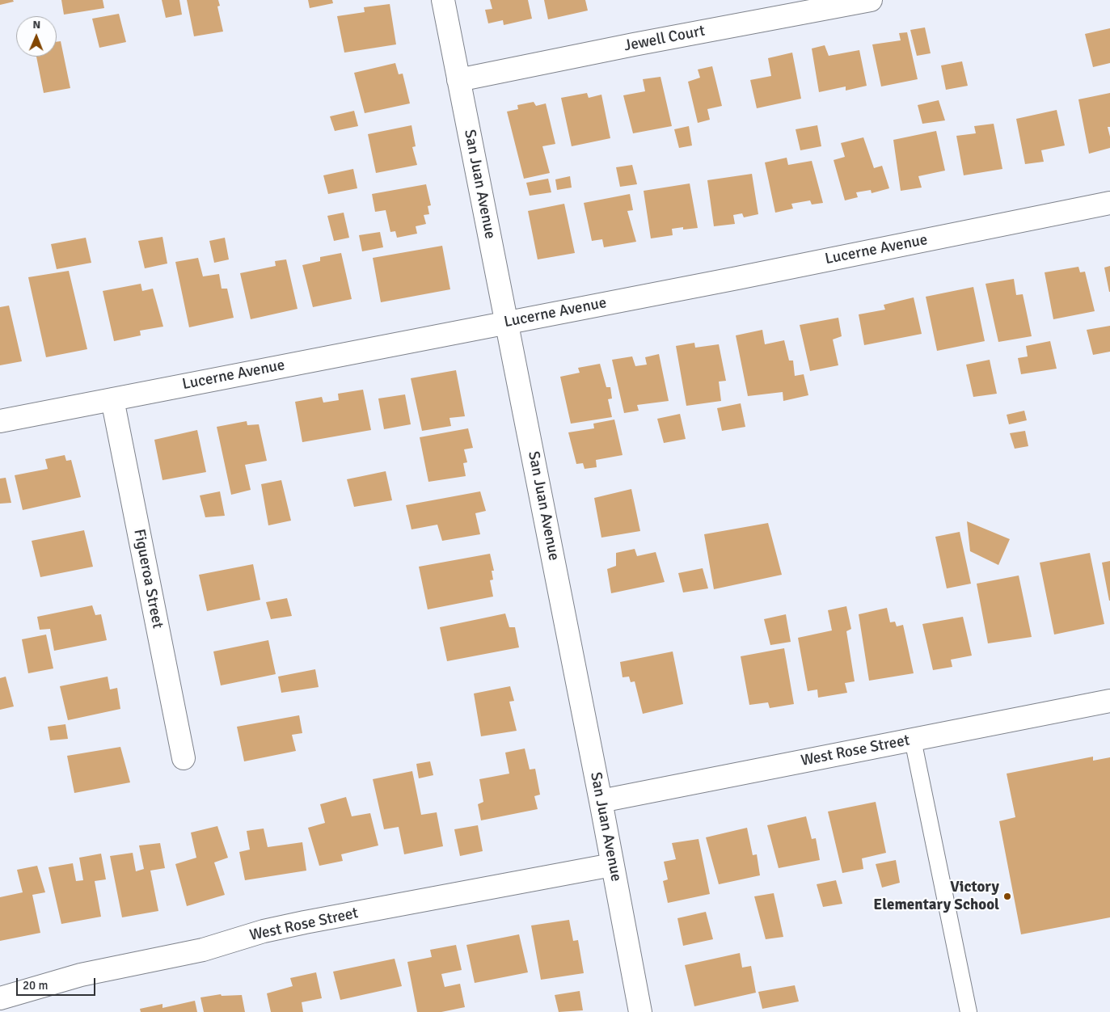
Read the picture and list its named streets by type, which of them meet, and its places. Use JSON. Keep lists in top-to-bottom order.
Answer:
{
  "streets": {
    "street": [
      "Jewell Court",
      "San Juan Avenue",
      "Lucerne Avenue",
      "Figueroa Street",
      "West Rose Street"
    ]
  },
  "crossings": [
    ["Jewell Court", "San Juan Avenue"],
    ["San Juan Avenue", "Lucerne Avenue"],
    ["San Juan Avenue", "West Rose Street"],
    ["Lucerne Avenue", "Figueroa Street"]
  ],
  "places": ["Victory Elementary School"],
  "scale_bar": "20 m",
  "north": "top"
}
